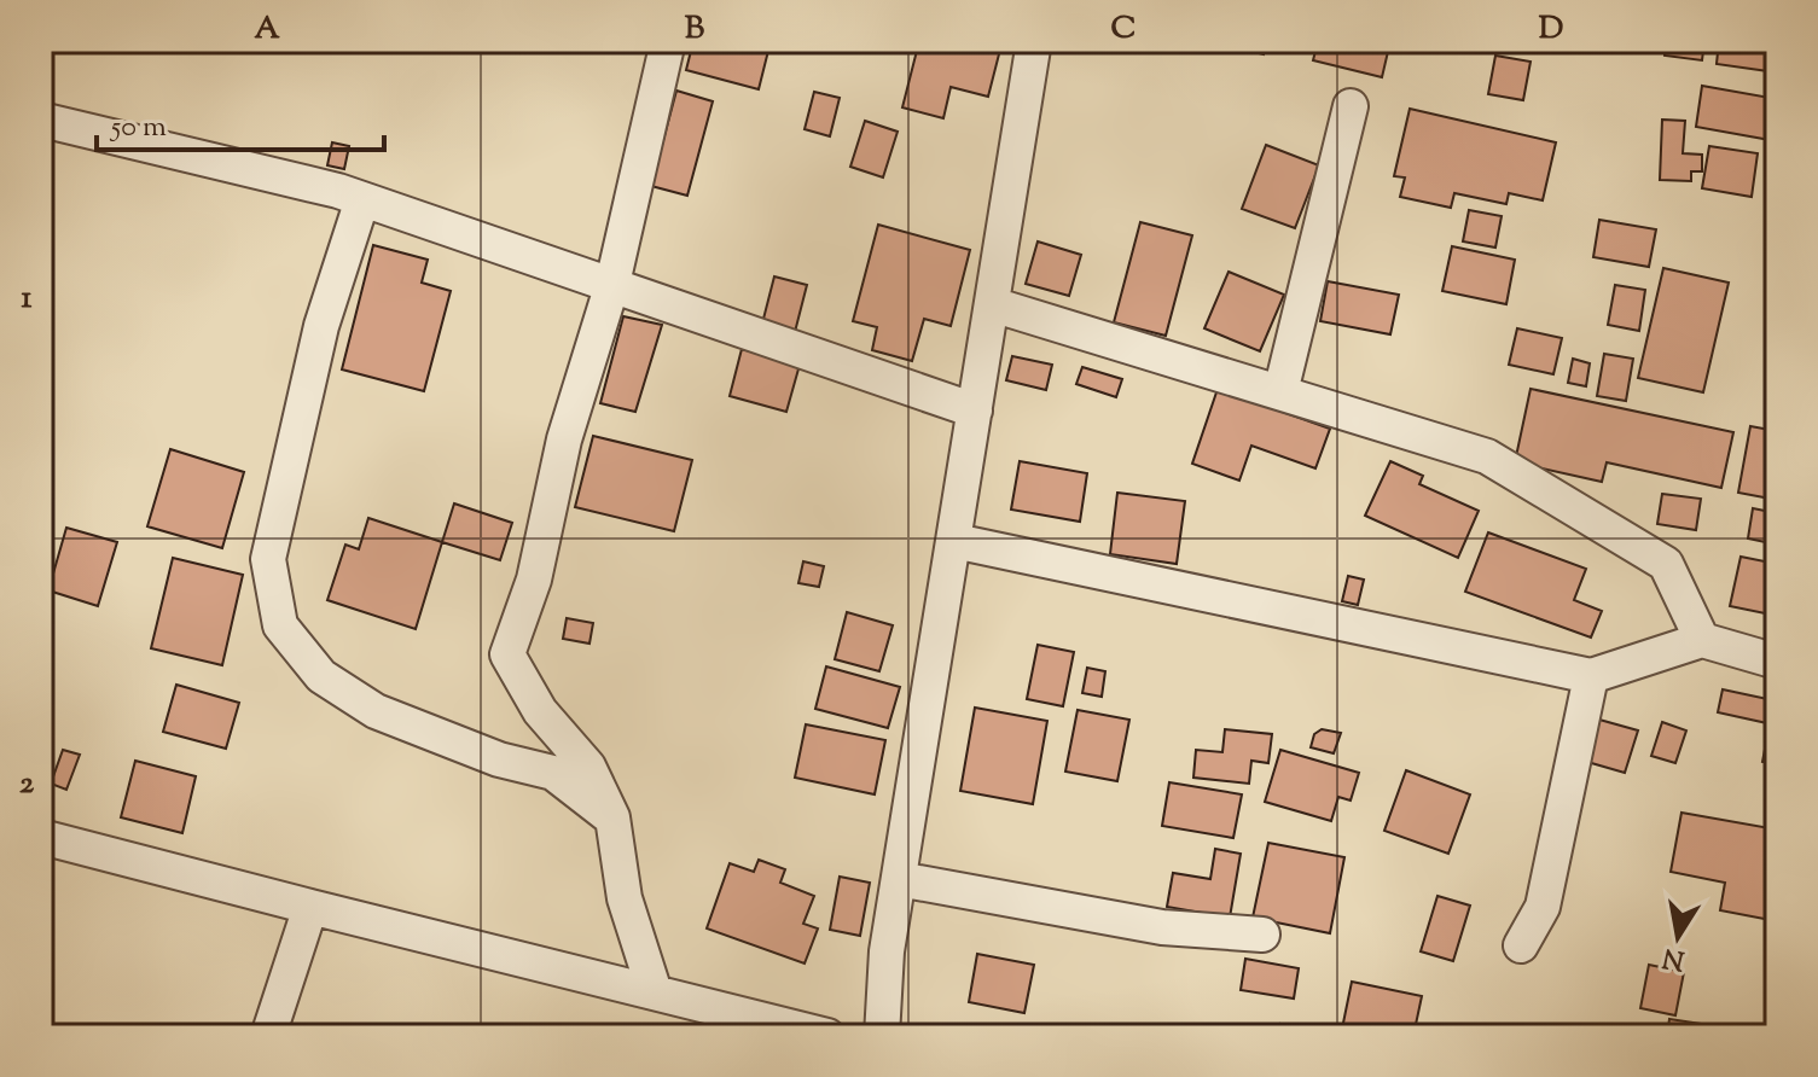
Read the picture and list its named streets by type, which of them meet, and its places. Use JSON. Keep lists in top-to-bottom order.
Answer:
{
  "scale_bar": "50 m",
  "north": "bottom",
  "grid": {
    "columns": [
      "A",
      "B",
      "C",
      "D"
    ],
    "rows": ["1", "2"]
  }
}
